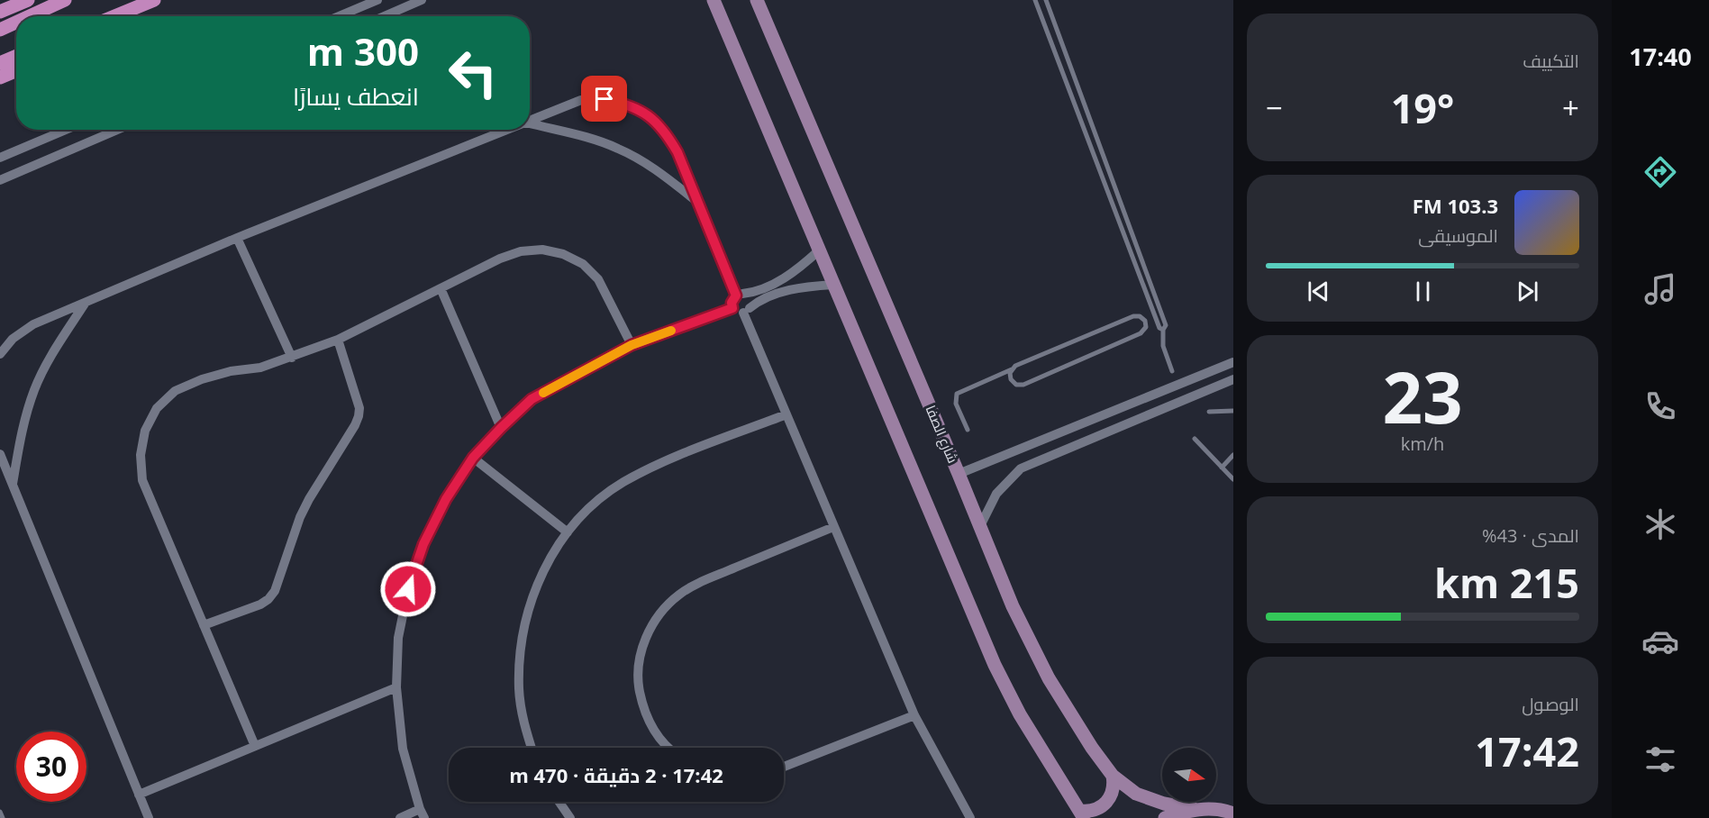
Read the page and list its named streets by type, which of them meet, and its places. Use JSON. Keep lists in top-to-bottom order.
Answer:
{
  "streets": {
    "street": ["شارع الصفا"]
  },
  "north": "right",
  "page": {
    "tabs": "17:40",
    "tile": [
      "التكييف",
      ["23", "km/h"],
      ["المدى · 43%", "215 km"],
      ["الوصول", "17:42"]
    ],
    "turn": ["300 m", "انعطف يسارًا"],
    "heat": ["−", "19°", "+"],
    "song": ["103.3 FM", "الموسيقى"],
    "limit": "30",
    "trip": "17:42 · 2 دقيقة · 470 m"
  }
}
